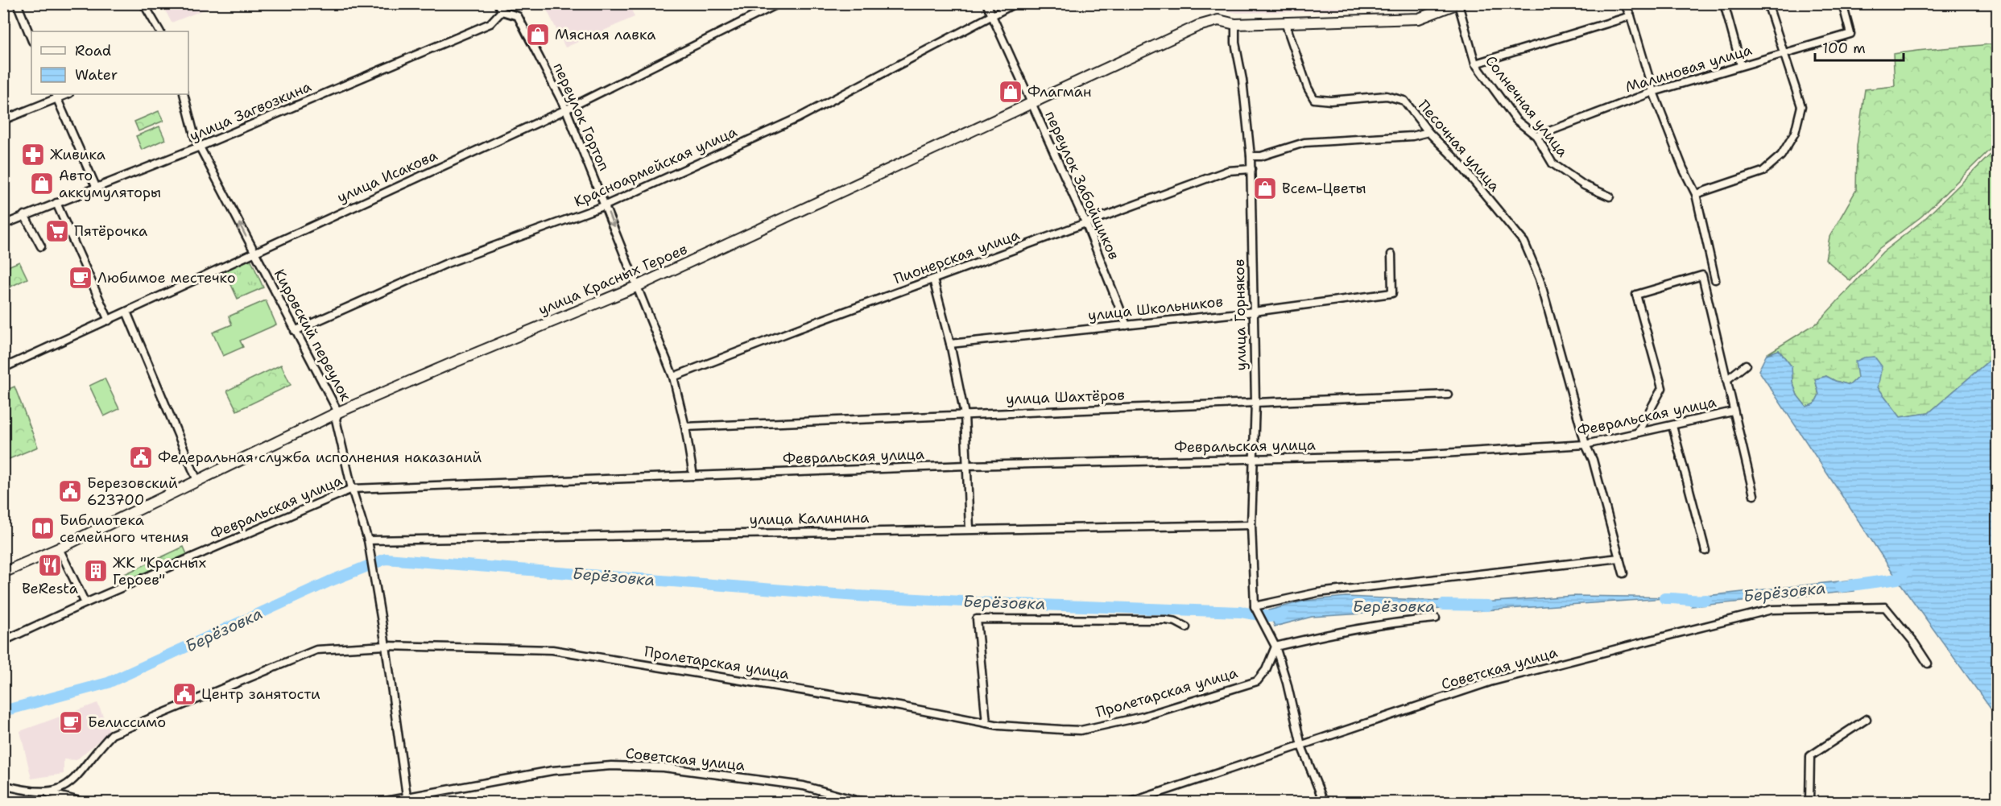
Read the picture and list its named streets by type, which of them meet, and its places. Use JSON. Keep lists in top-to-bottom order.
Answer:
{
  "streets": {
    "main road": ["улица Красных Героев"],
    "street": [
      "Малиновая улица",
      "Солнечная улица",
      "улица Загвозкина",
      "переулок Гортоп",
      "Песочная улица",
      "Красноармейская улица",
      "улица Исакова",
      "переулок Забойщиков",
      "Пионерская улица",
      "улица Школьников",
      "улица Горняков",
      "Кировский переулок",
      "улица Шахтёров",
      "Февральская улица",
      "улица Калинина",
      "Пролетарская улица",
      "Советская улица"
    ]
  },
  "crossings": [
    ["Малиновая улица", "Солнечная улица"],
    ["Солнечная улица", "улица Красных Героев"],
    ["улица Загвозкина", "переулок Гортоп"],
    ["улица Загвозкина", "Кировский переулок"],
    ["переулок Гортоп", "Красноармейская улица"],
    ["переулок Гортоп", "улица Исакова"],
    ["переулок Гортоп", "Пионерская улица"],
    ["переулок Гортоп", "улица Красных Героев"],
    ["переулок Гортоп", "улица Шахтёров"],
    ["переулок Гортоп", "Февральская улица"],
    ["Песочная улица", "улица Красных Героев"],
    ["Песочная улица", "Февральская улица"],
    ["Красноармейская улица", "переулок Забойщиков"],
    ["Красноармейская улица", "Кировский переулок"],
    ["улица Исакова", "Кировский переулок"],
    ["переулок Забойщиков", "Пионерская улица"],
    ["переулок Забойщиков", "улица Красных Героев"],
    ["переулок Забойщиков", "улица Школьников"],
    ["Пионерская улица", "улица Горняков"],
    ["улица Красных Героев", "улица Горняков"],
    ["улица Красных Героев", "Кировский переулок"],
    ["улица Школьников", "улица Горняков"],
    ["улица Горняков", "улица Шахтёров"],
    ["улица Горняков", "Февральская улица"],
    ["улица Горняков", "улица Калинина"],
    ["Кировский переулок", "Февральская улица"],
    ["Кировский переулок", "улица Калинина"],
    ["Кировский переулок", "Пролетарская улица"],
    ["Кировский переулок", "Советская улица"]
  ],
  "water": ["Берёзовка"],
  "places": {
    "shop": [
      "Мясная лавка",
      "Флагман",
      "Авто аккумуляторы",
      "Всем-Цветы"
    ],
    "pharmacy": ["Живика"],
    "supermarket": ["Пятёрочка"],
    "cafe": ["Любимое местечко", "Белиссимо"],
    "public building": ["Федеральная служба исполнения наказаний", "Березовский 623700", "Центр занятости"],
    "library": ["Библиотека семейного чтения"],
    "restaurant": ["BeResta"],
    "building": ["ЖК \"Красных Героев\""]
  },
  "legend": ["Road", "Water"],
  "scale_bar": "100 m"
}
